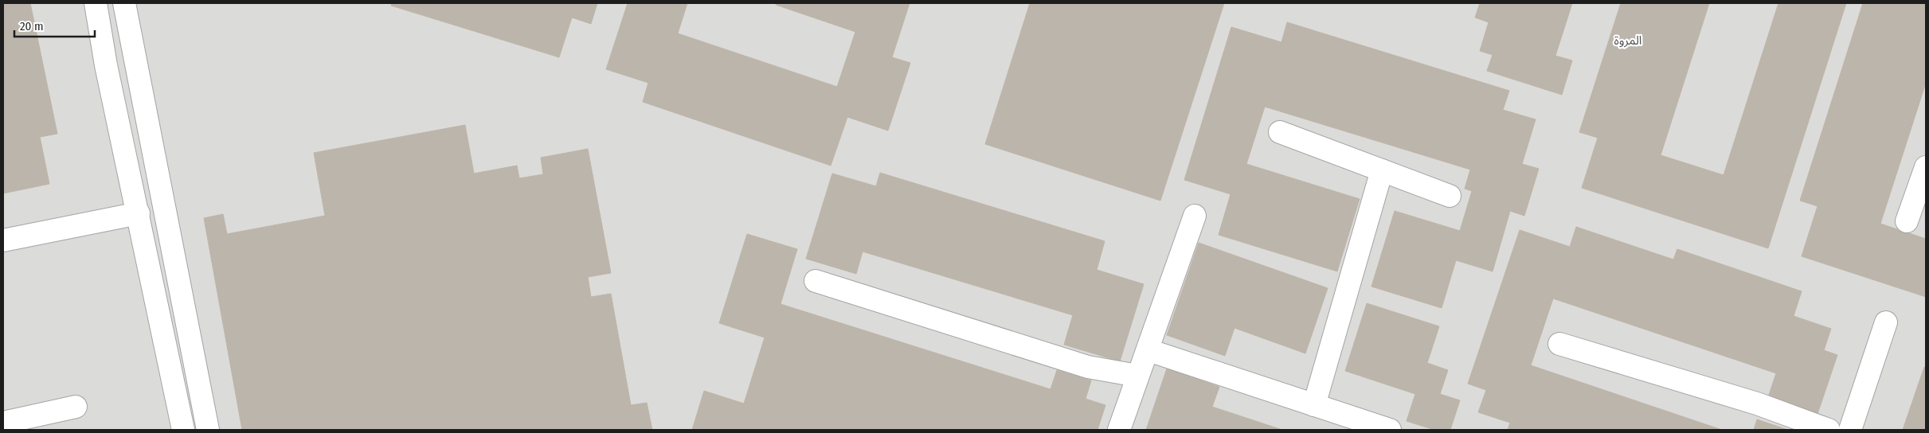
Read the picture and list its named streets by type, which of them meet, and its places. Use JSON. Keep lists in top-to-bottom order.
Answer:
{
  "districts": ["المروة"],
  "scale_bar": "20 m"
}
